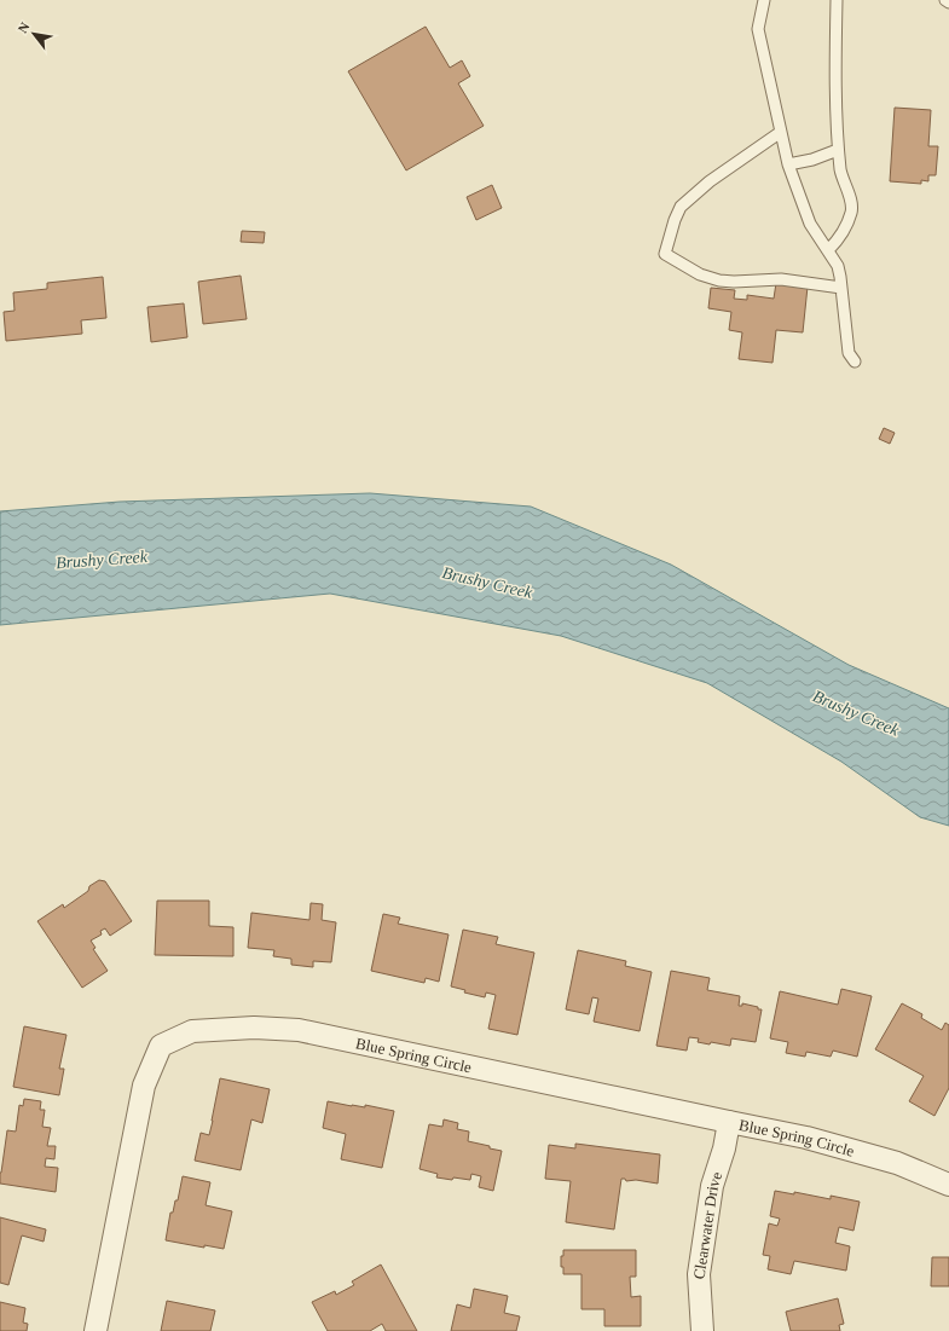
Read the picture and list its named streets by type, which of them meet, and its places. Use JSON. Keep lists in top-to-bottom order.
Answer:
{
  "streets": {
    "street": ["Blue Spring Circle", "Clearwater Drive"]
  },
  "crossings": [
    ["Blue Spring Circle", "Clearwater Drive"]
  ],
  "water": ["Brushy Creek"],
  "north": "top left"
}
